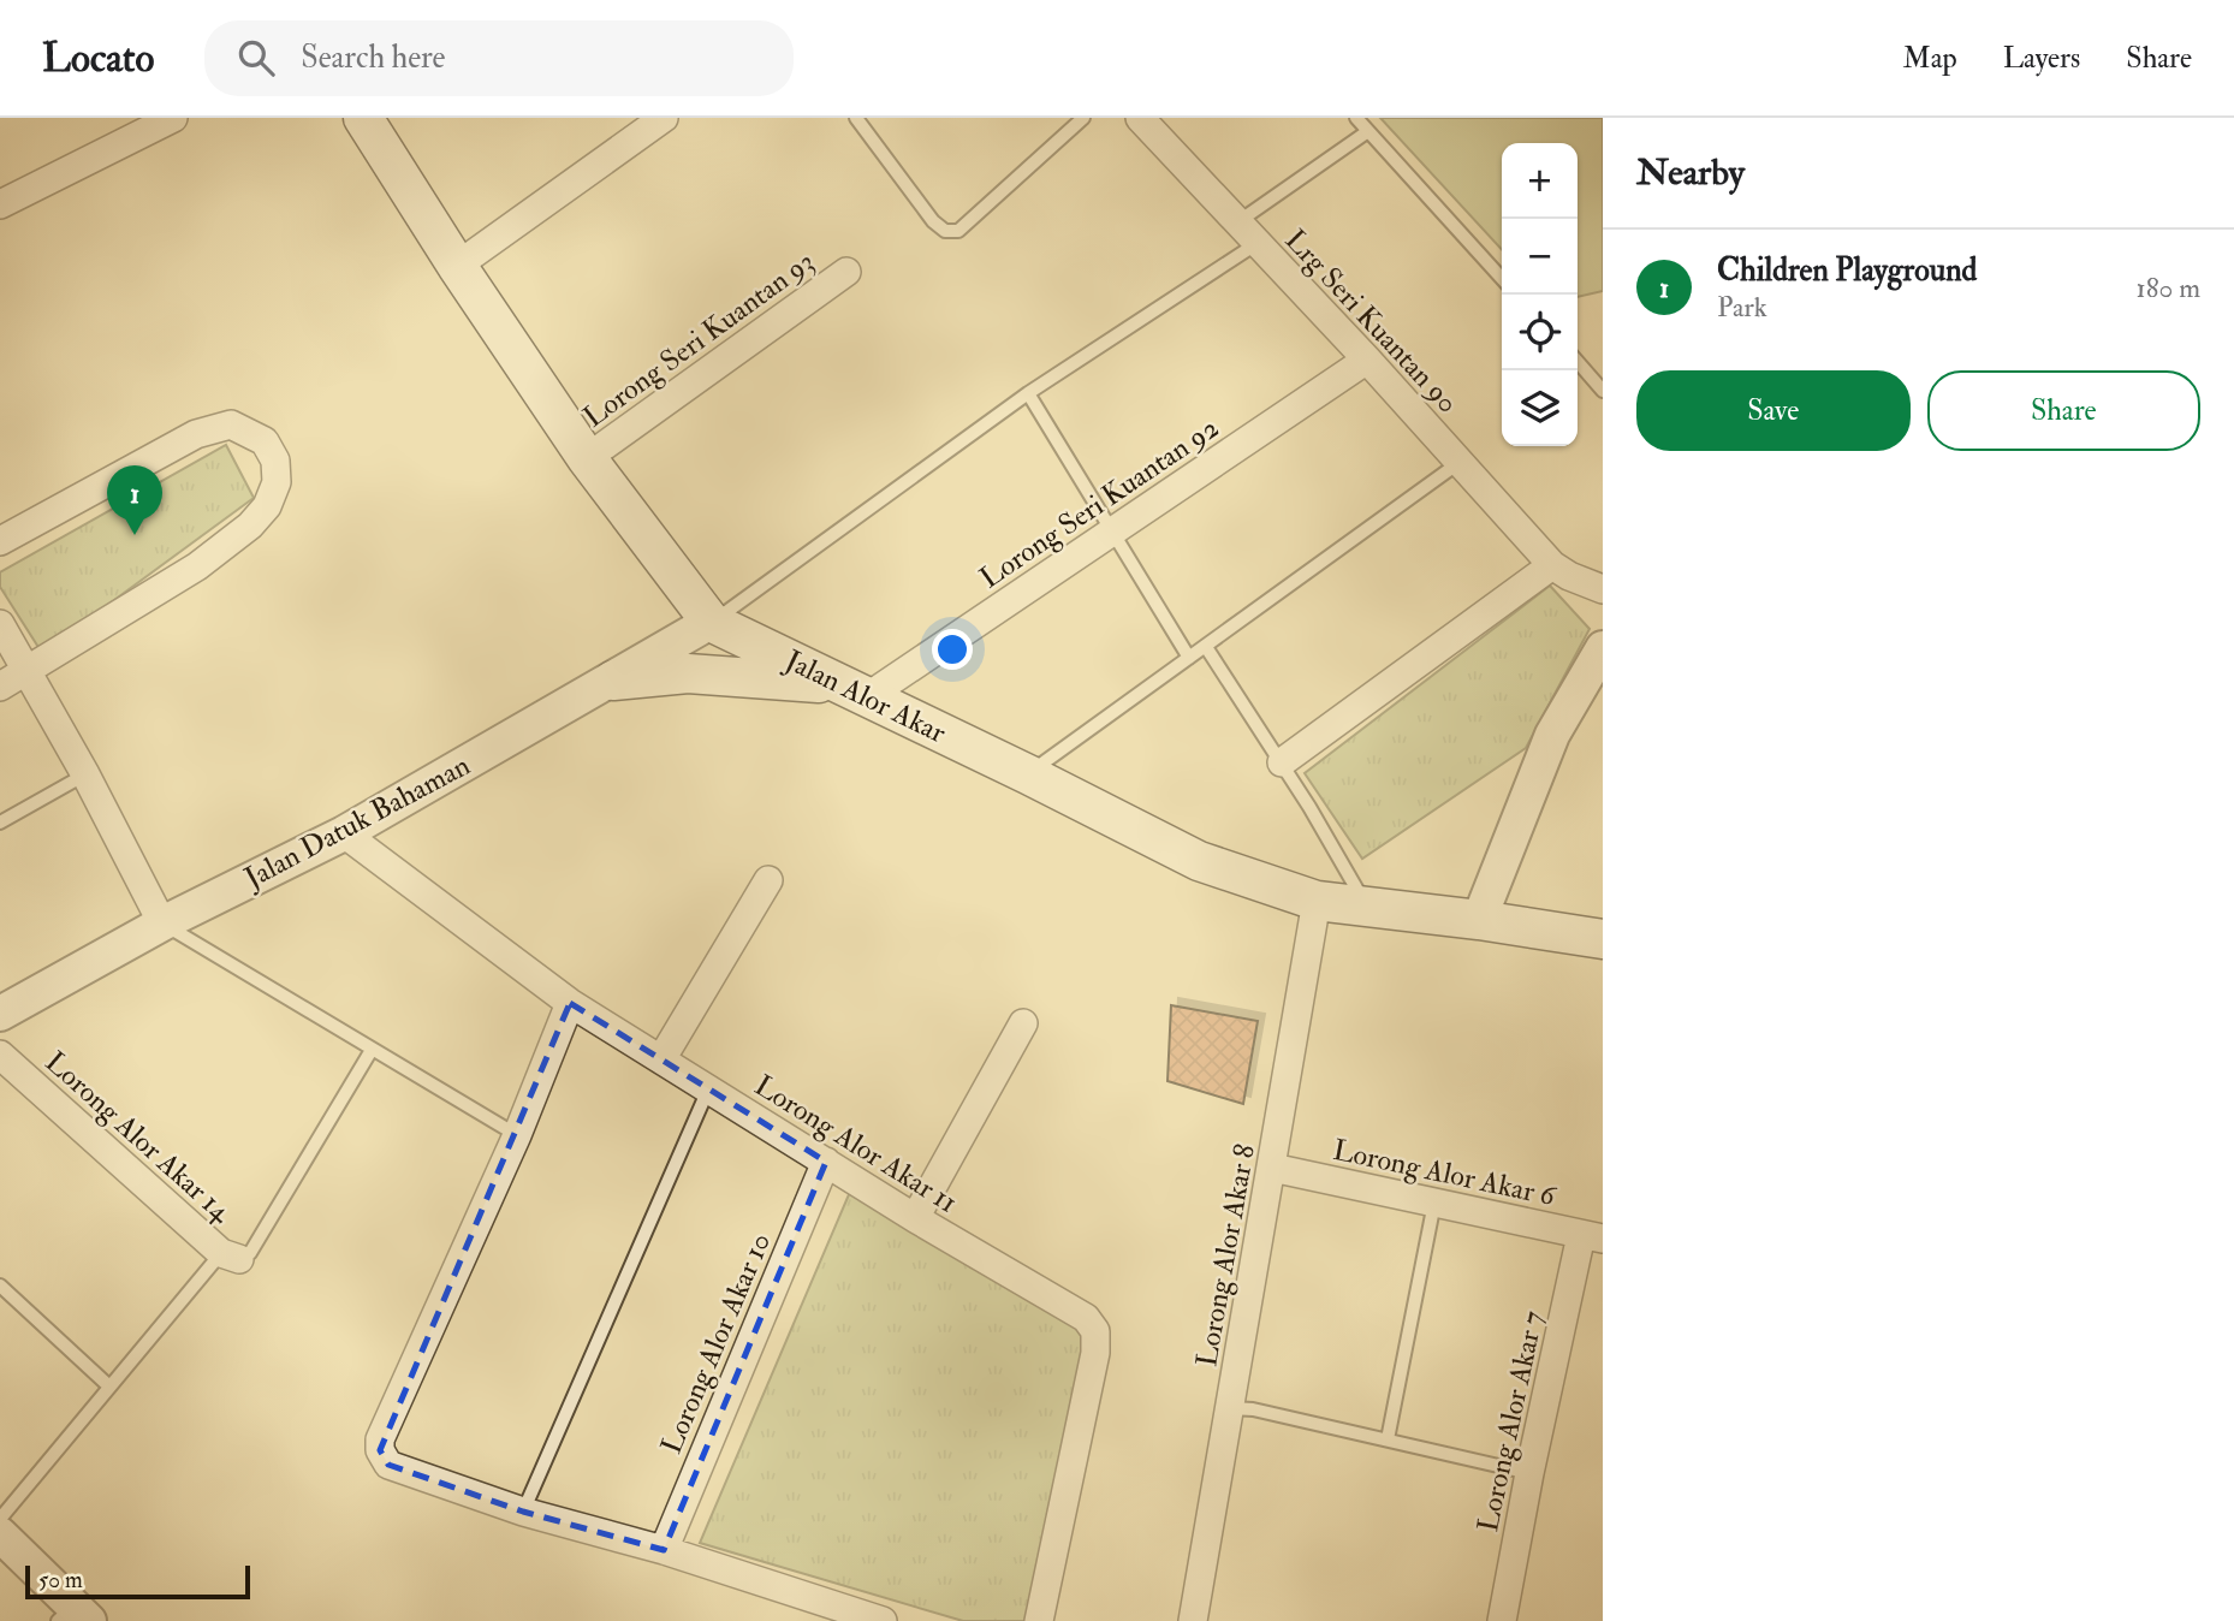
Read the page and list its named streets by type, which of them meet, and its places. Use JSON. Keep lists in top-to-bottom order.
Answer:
{
  "streets": {
    "main road": ["Jalan Alor Akar"],
    "street": [
      "Lrg Seri Kuantan 90",
      "Lorong Seri Kuantan 93",
      "Lorong Seri Kuantan 92",
      "Jalan Datuk Bahaman",
      "Lorong Alor Akar 14",
      "Lorong Alor Akar 11",
      "Lorong Alor Akar 6",
      "Lorong Alor Akar 8",
      "Lorong Alor Akar 10",
      "Lorong Alor Akar 7"
    ]
  },
  "crossings": [
    ["Lrg Seri Kuantan 90", "Lorong Seri Kuantan 92"],
    ["Lorong Seri Kuantan 93", "Jalan Alor Akar"],
    ["Lorong Seri Kuantan 92", "Jalan Alor Akar"],
    ["Jalan Alor Akar", "Jalan Datuk Bahaman"],
    ["Jalan Alor Akar", "Lorong Alor Akar 8"],
    ["Jalan Datuk Bahaman", "Lorong Alor Akar 11"],
    ["Lorong Alor Akar 11", "Lorong Alor Akar 10"],
    ["Lorong Alor Akar 6", "Lorong Alor Akar 8"],
    ["Lorong Alor Akar 6", "Lorong Alor Akar 7"]
  ],
  "scale_bar": "50 m",
  "page": {
    "header": "Locato",
    "search": "Search here",
    "nav": ["Map", "Layers", "Share"],
    "heading": "Nearby",
    "map_buttons": ["+", "−"],
    "list": [
      {
        "mark": "1",
        "name": "Children Playground",
        "note": "Park",
        "value": "180 m"
      }
    ],
    "buttons": ["Save", "Share"],
    "pins": "1",
    "scale": "50 m"
  }
}
